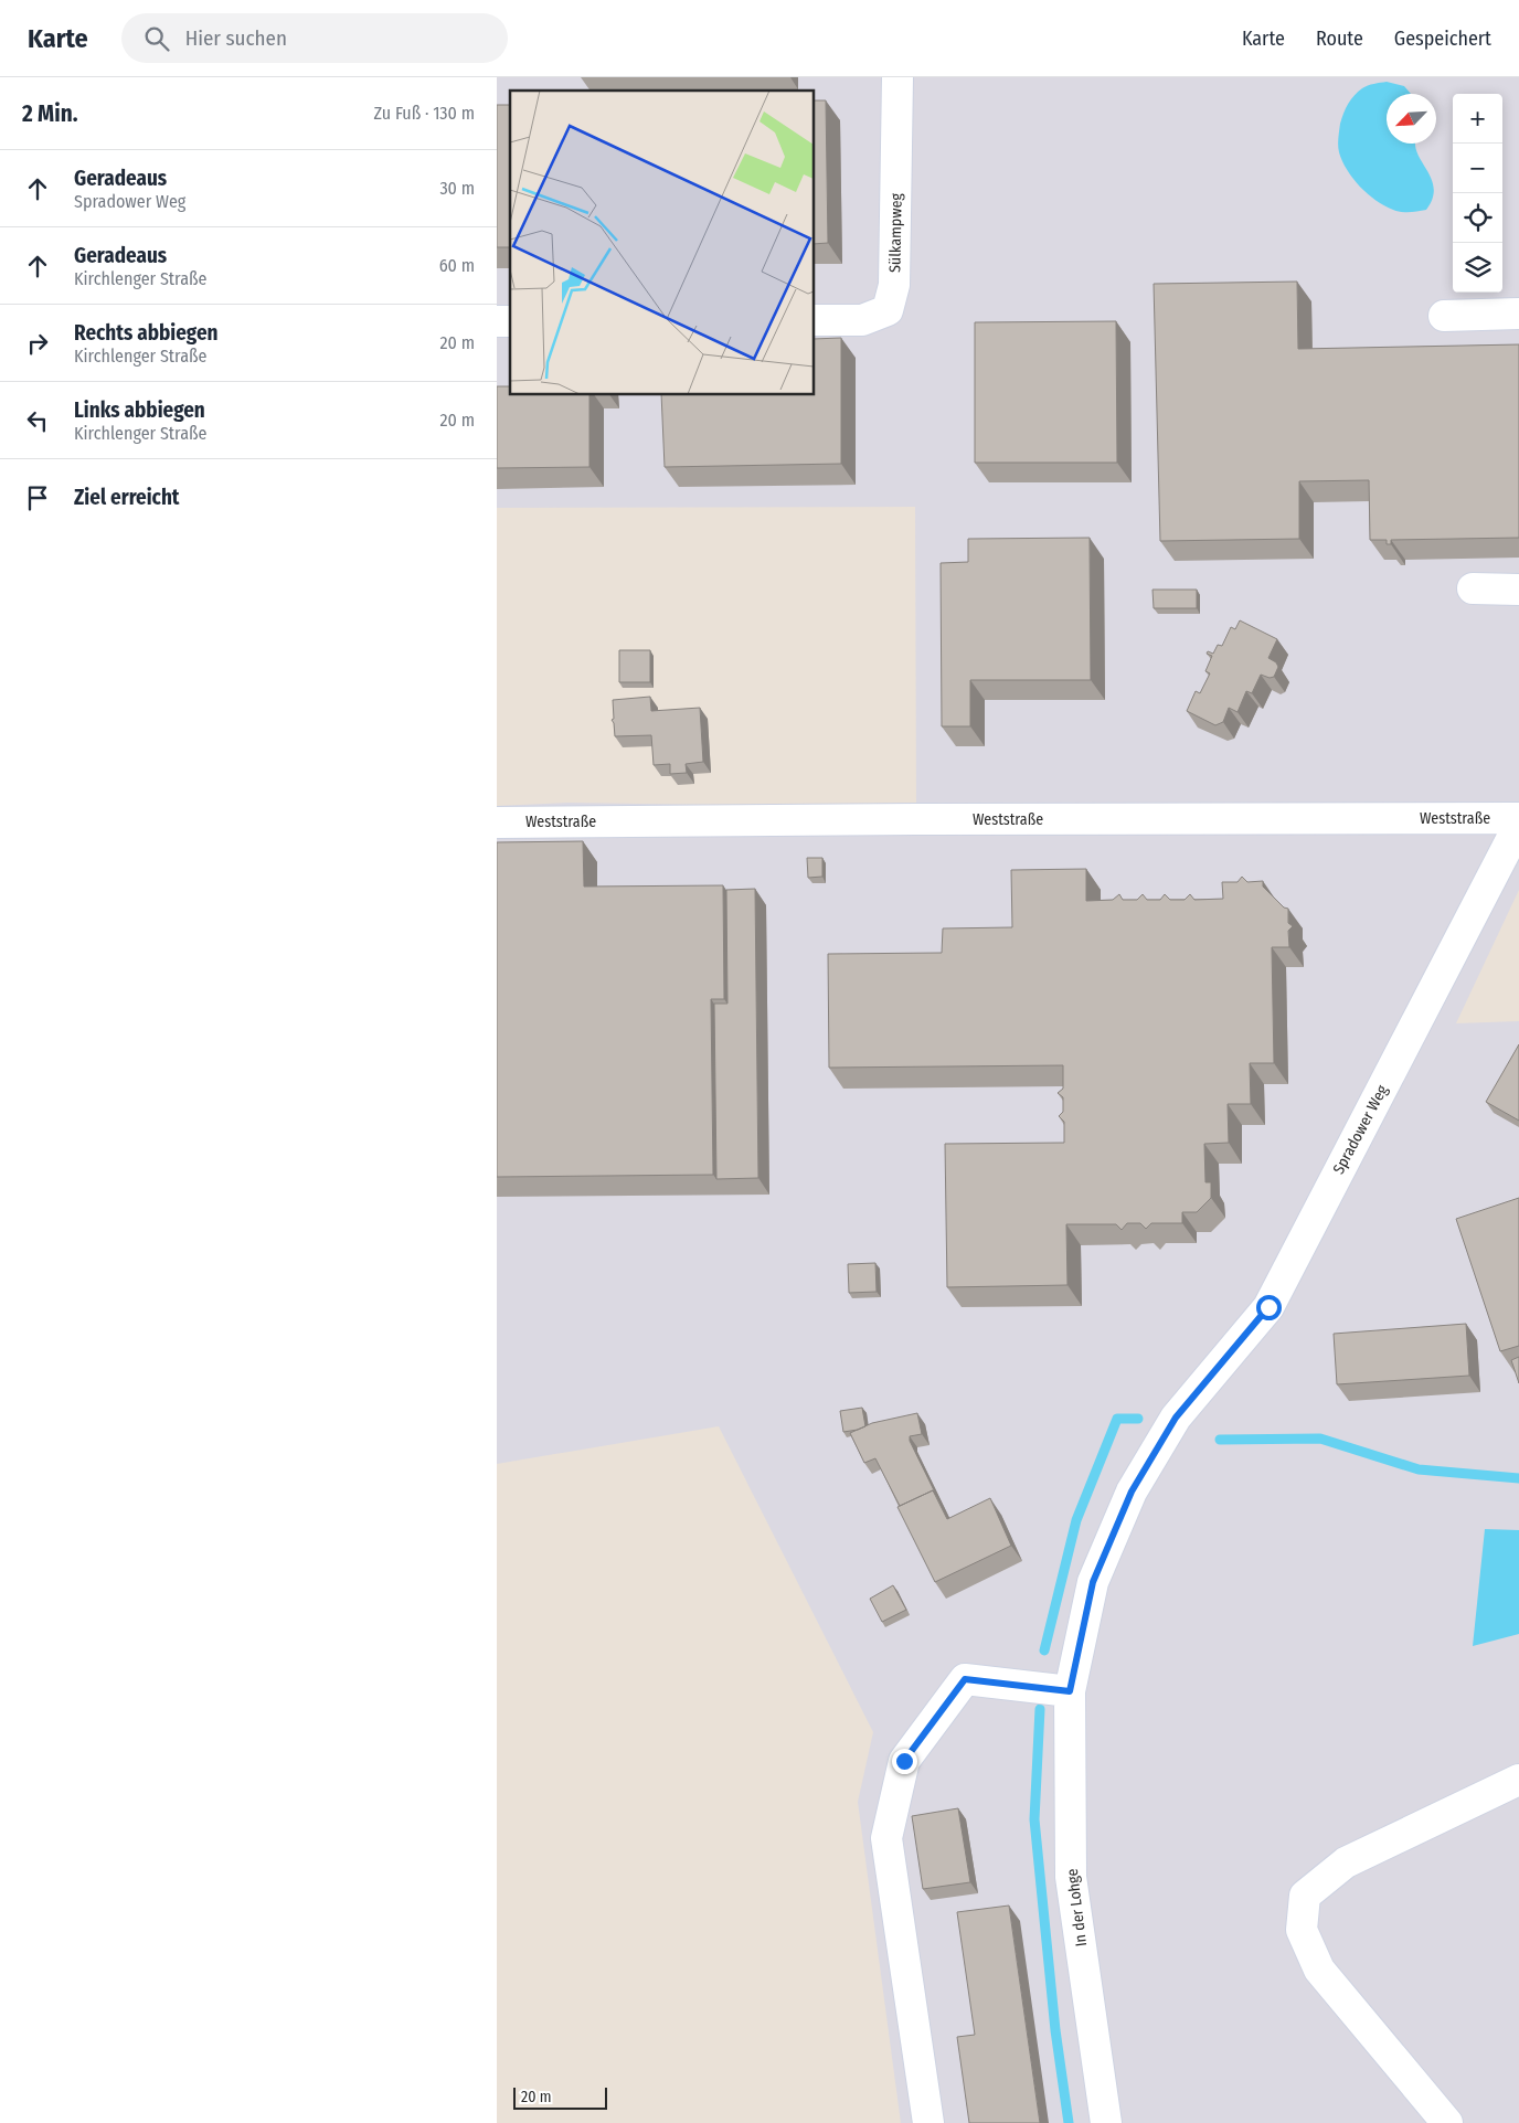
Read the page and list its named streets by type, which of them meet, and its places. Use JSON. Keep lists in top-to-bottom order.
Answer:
{
  "streets": {
    "street": [
      "Sülkampweg",
      "Weststraße",
      "Spradower Weg",
      "In der Lohge"
    ]
  },
  "crossings": [
    ["Spradower Weg", "In der Lohge"]
  ],
  "scale_bar": "20 m",
  "north": "bottom left",
  "page": {
    "header": "Karte",
    "search": "Hier suchen",
    "nav": ["Karte", "Route", "Gespeichert"],
    "heading": ["2 Min.", "Zu Fuß · 130 m"],
    "map_buttons": ["+", "−"],
    "list": [
      ["Geradeaus", "Spradower Weg", "30 m"],
      ["Geradeaus", "Kirchlenger Straße", "60 m"],
      ["Rechts abbiegen", "Kirchlenger Straße", "20 m"],
      ["Links abbiegen", "Kirchlenger Straße", "20 m"],
      "Ziel erreicht"
    ],
    "scale": "20 m"
  }
}
